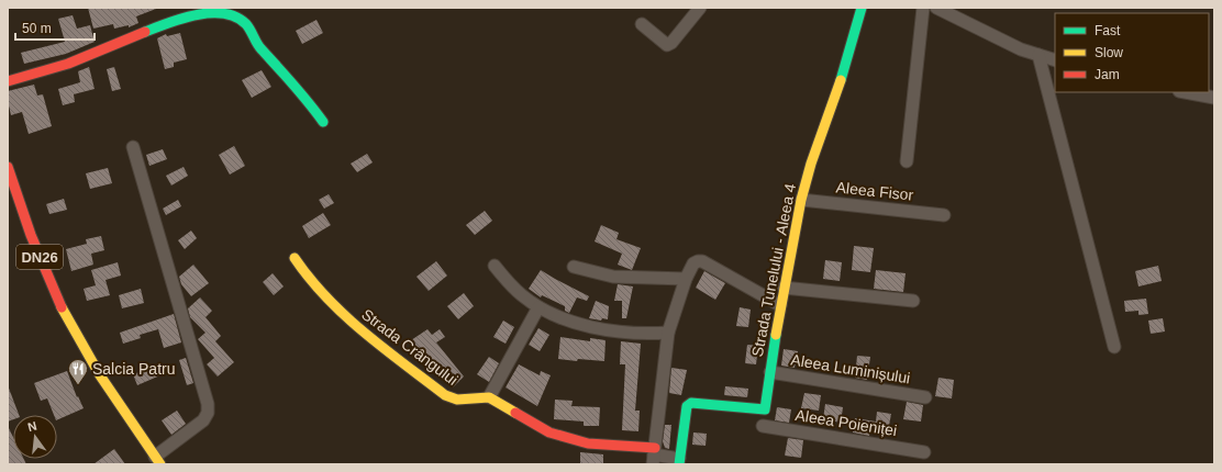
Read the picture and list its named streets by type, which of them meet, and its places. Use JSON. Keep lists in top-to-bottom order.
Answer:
{
  "streets": {
    "street": [
      "Aleea Fisor",
      "DN26",
      "Strada Tunelului - Aleea 4",
      "Strada Crângului",
      "Aleea Luminișului",
      "Aleea Poieniței"
    ]
  },
  "crossings": [
    ["Aleea Fisor", "Strada Tunelului - Aleea 4"],
    ["Strada Tunelului - Aleea 4", "Aleea Luminișului"]
  ],
  "places": {
    "restaurant": ["Salcia Patru"]
  },
  "legend": ["Fast", "Slow", "Jam"],
  "scale_bar": "50 m",
  "north": "top"
}
